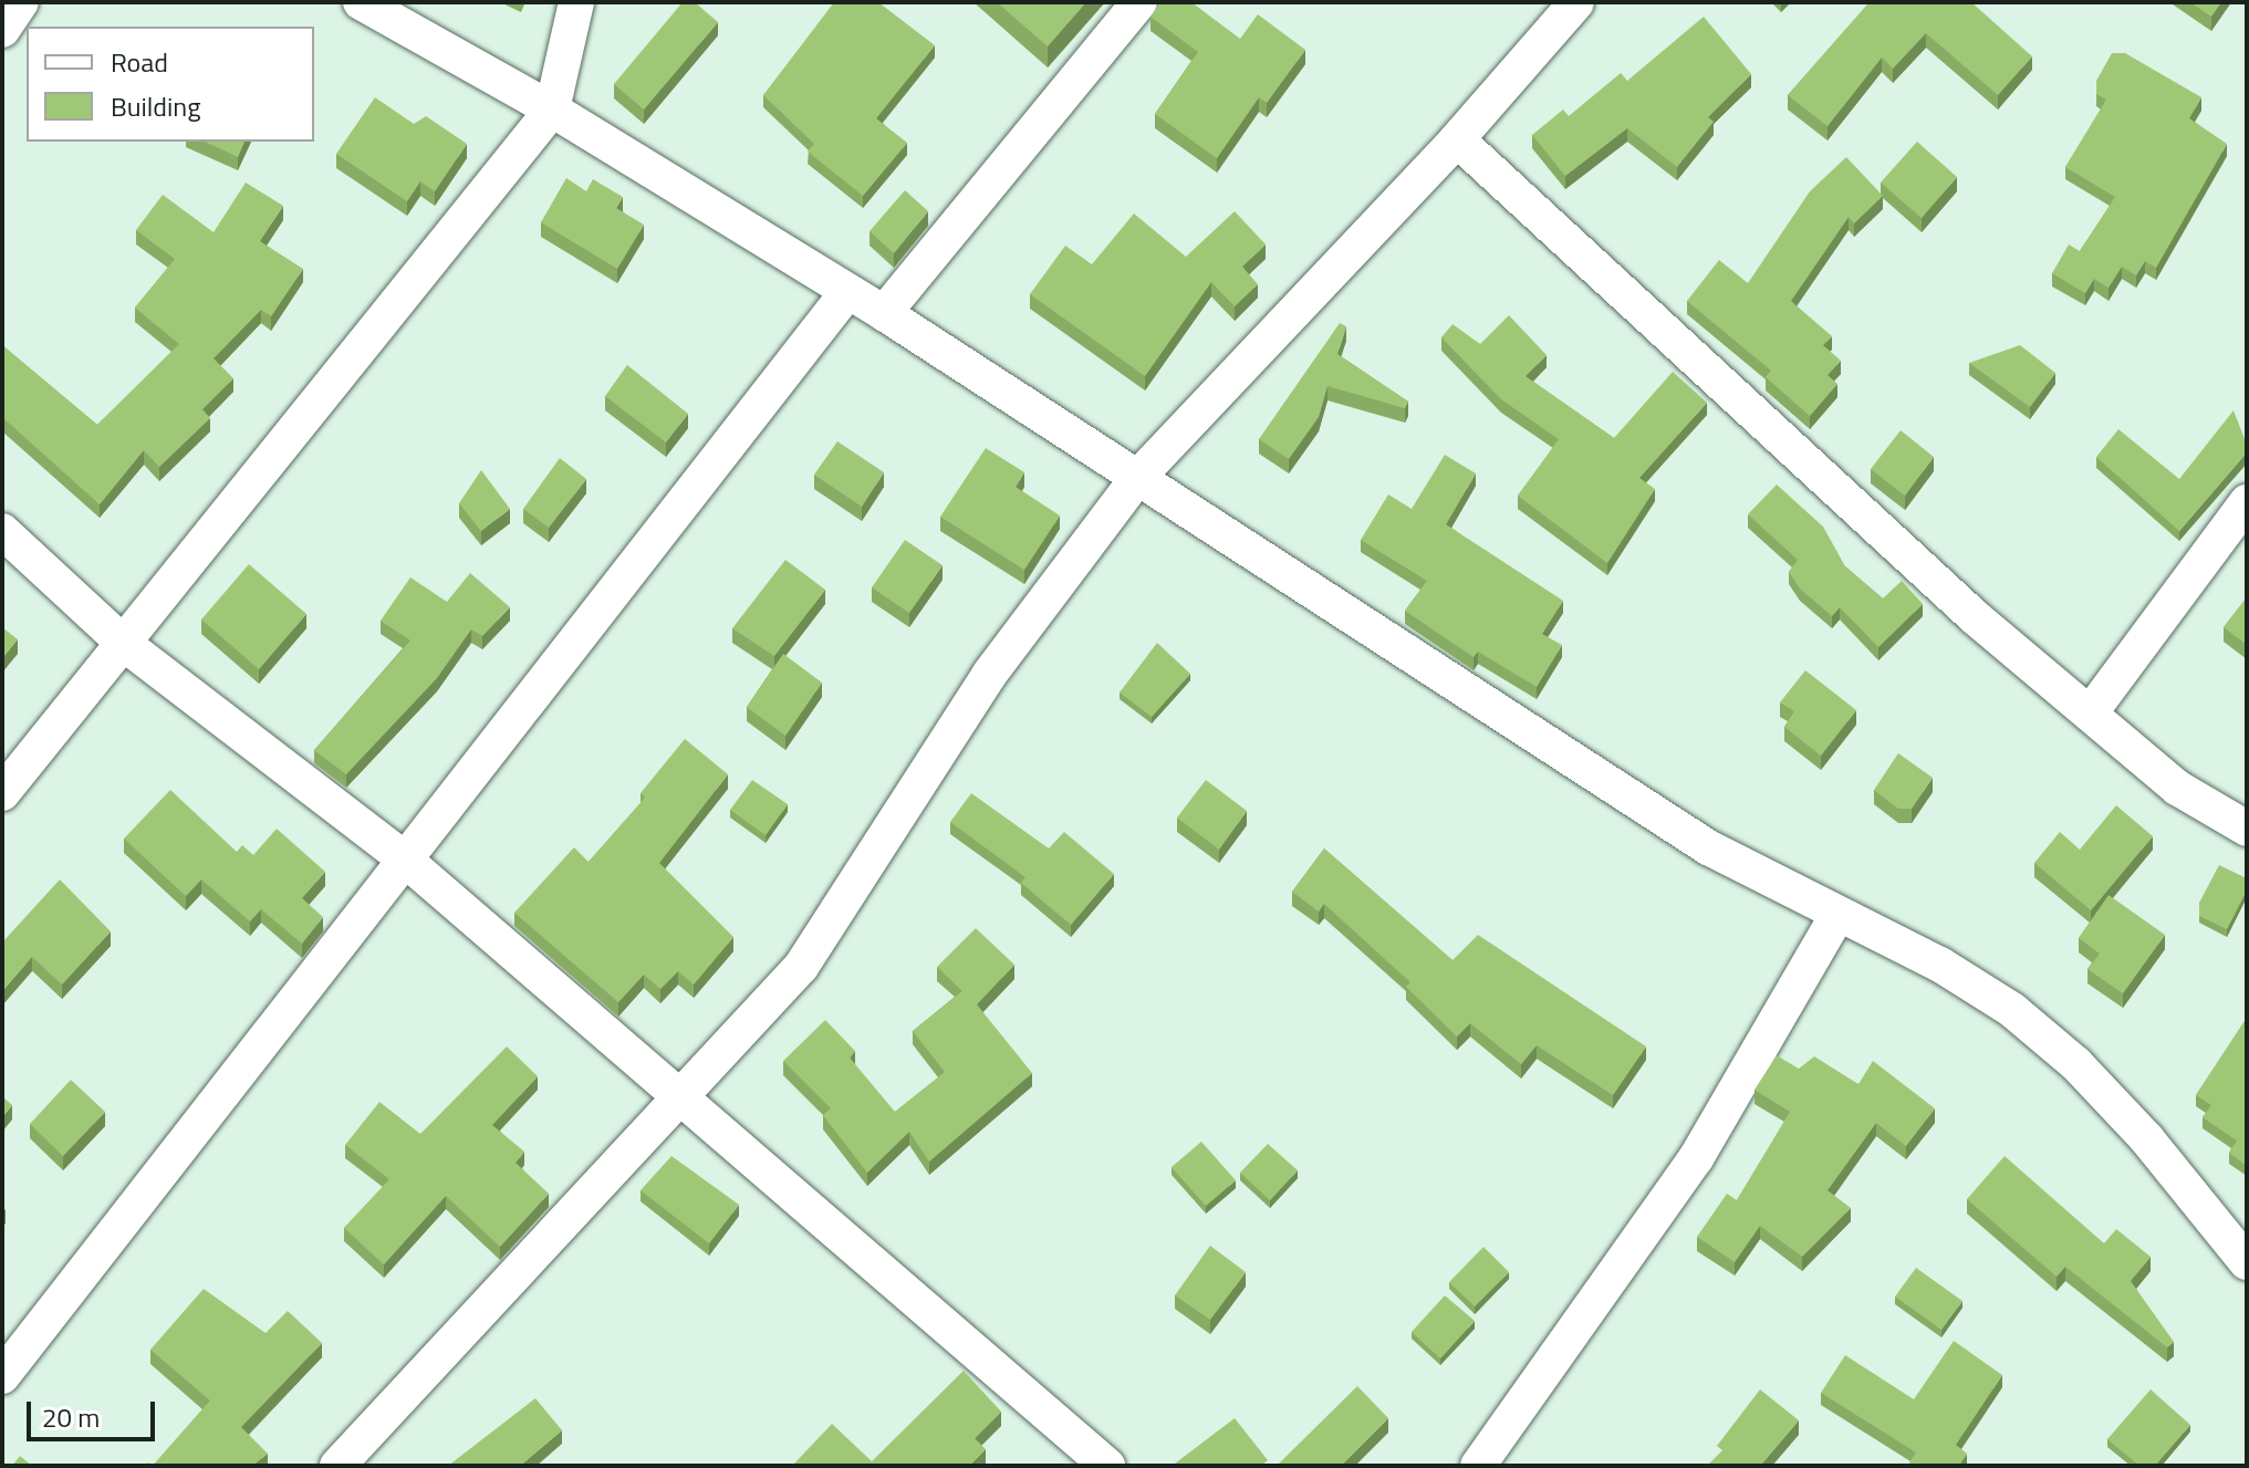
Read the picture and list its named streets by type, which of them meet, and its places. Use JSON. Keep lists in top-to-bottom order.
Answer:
{
  "legend": ["Road", "Building"],
  "scale_bar": "20 m"
}
